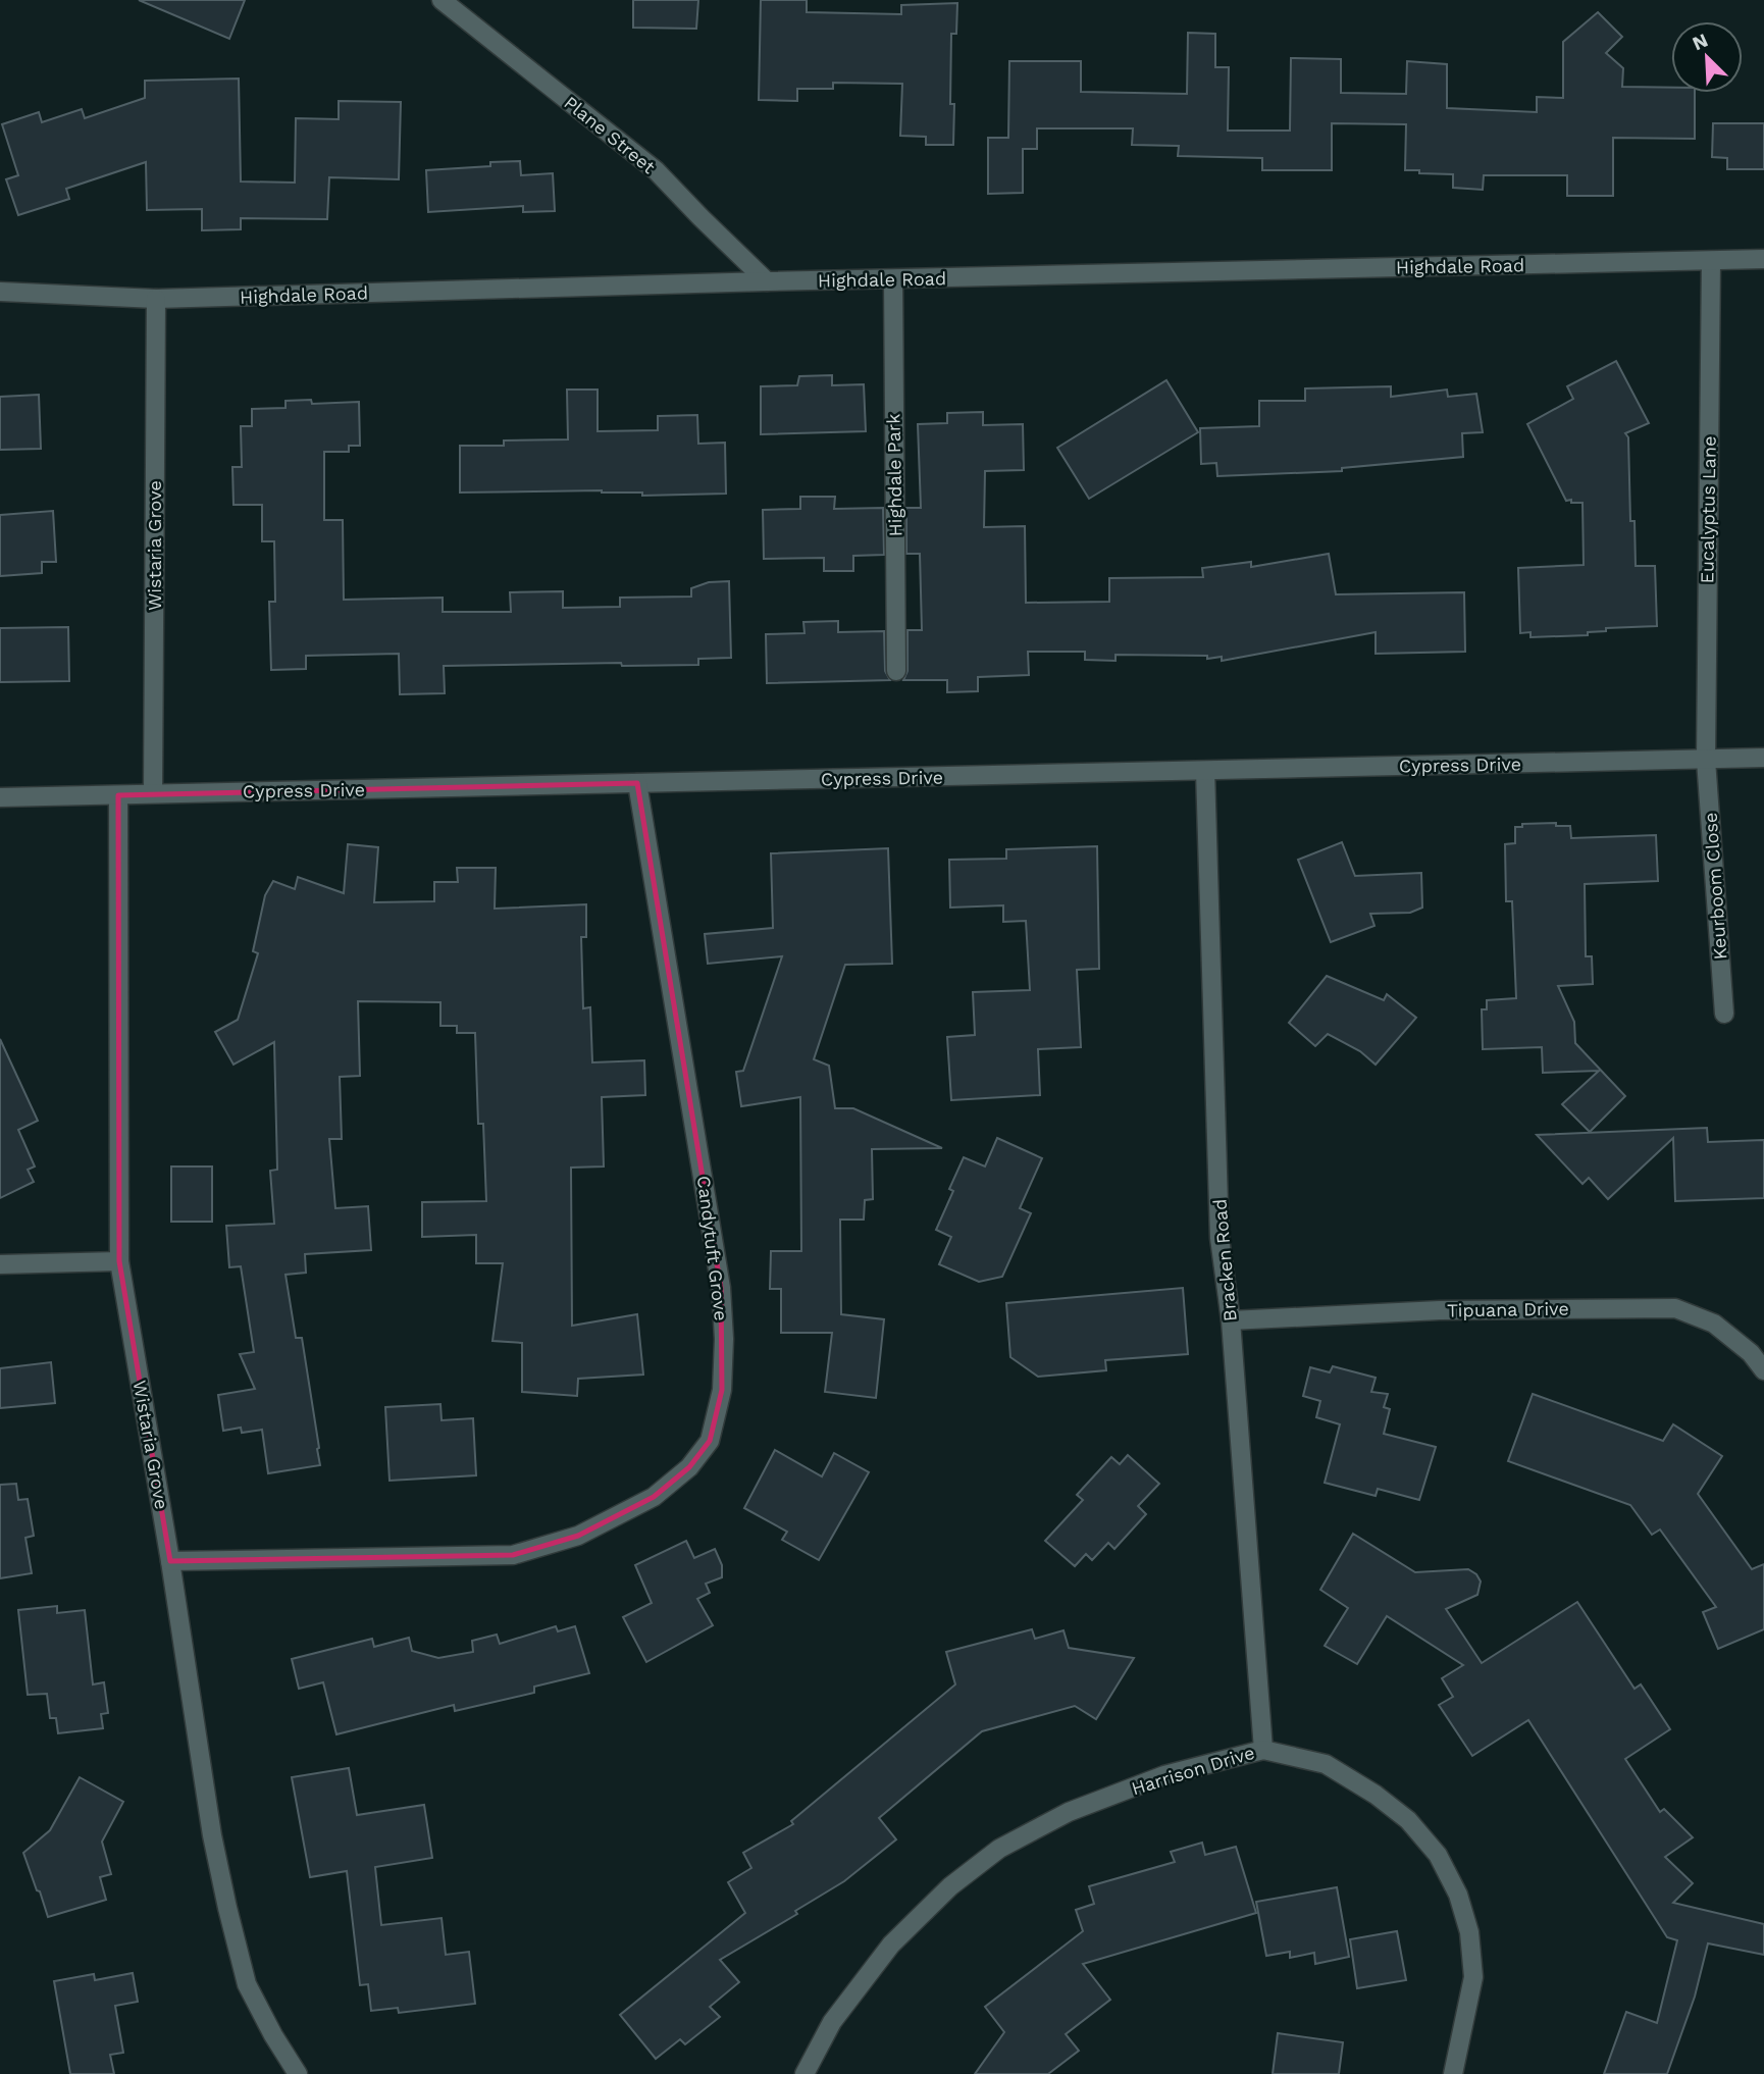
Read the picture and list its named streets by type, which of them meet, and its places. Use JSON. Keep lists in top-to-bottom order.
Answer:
{
  "streets": {
    "street": [
      "Plane Street",
      "Highdale Road",
      "Highdale Park",
      "Eucalyptus Lane",
      "Wistaria Grove",
      "Cypress Drive",
      "Keurboom Close",
      "Candytuft Grove",
      "Bracken Road",
      "Tipuana Drive",
      "Harrison Drive"
    ]
  },
  "crossings": [
    ["Plane Street", "Highdale Road"],
    ["Highdale Road", "Highdale Park"],
    ["Highdale Road", "Eucalyptus Lane"],
    ["Highdale Road", "Wistaria Grove"],
    ["Eucalyptus Lane", "Cypress Drive"],
    ["Eucalyptus Lane", "Keurboom Close"],
    ["Wistaria Grove", "Cypress Drive"],
    ["Wistaria Grove", "Candytuft Grove"],
    ["Cypress Drive", "Keurboom Close"],
    ["Cypress Drive", "Candytuft Grove"],
    ["Cypress Drive", "Bracken Road"],
    ["Bracken Road", "Tipuana Drive"],
    ["Bracken Road", "Harrison Drive"]
  ],
  "north": "top left"
}
